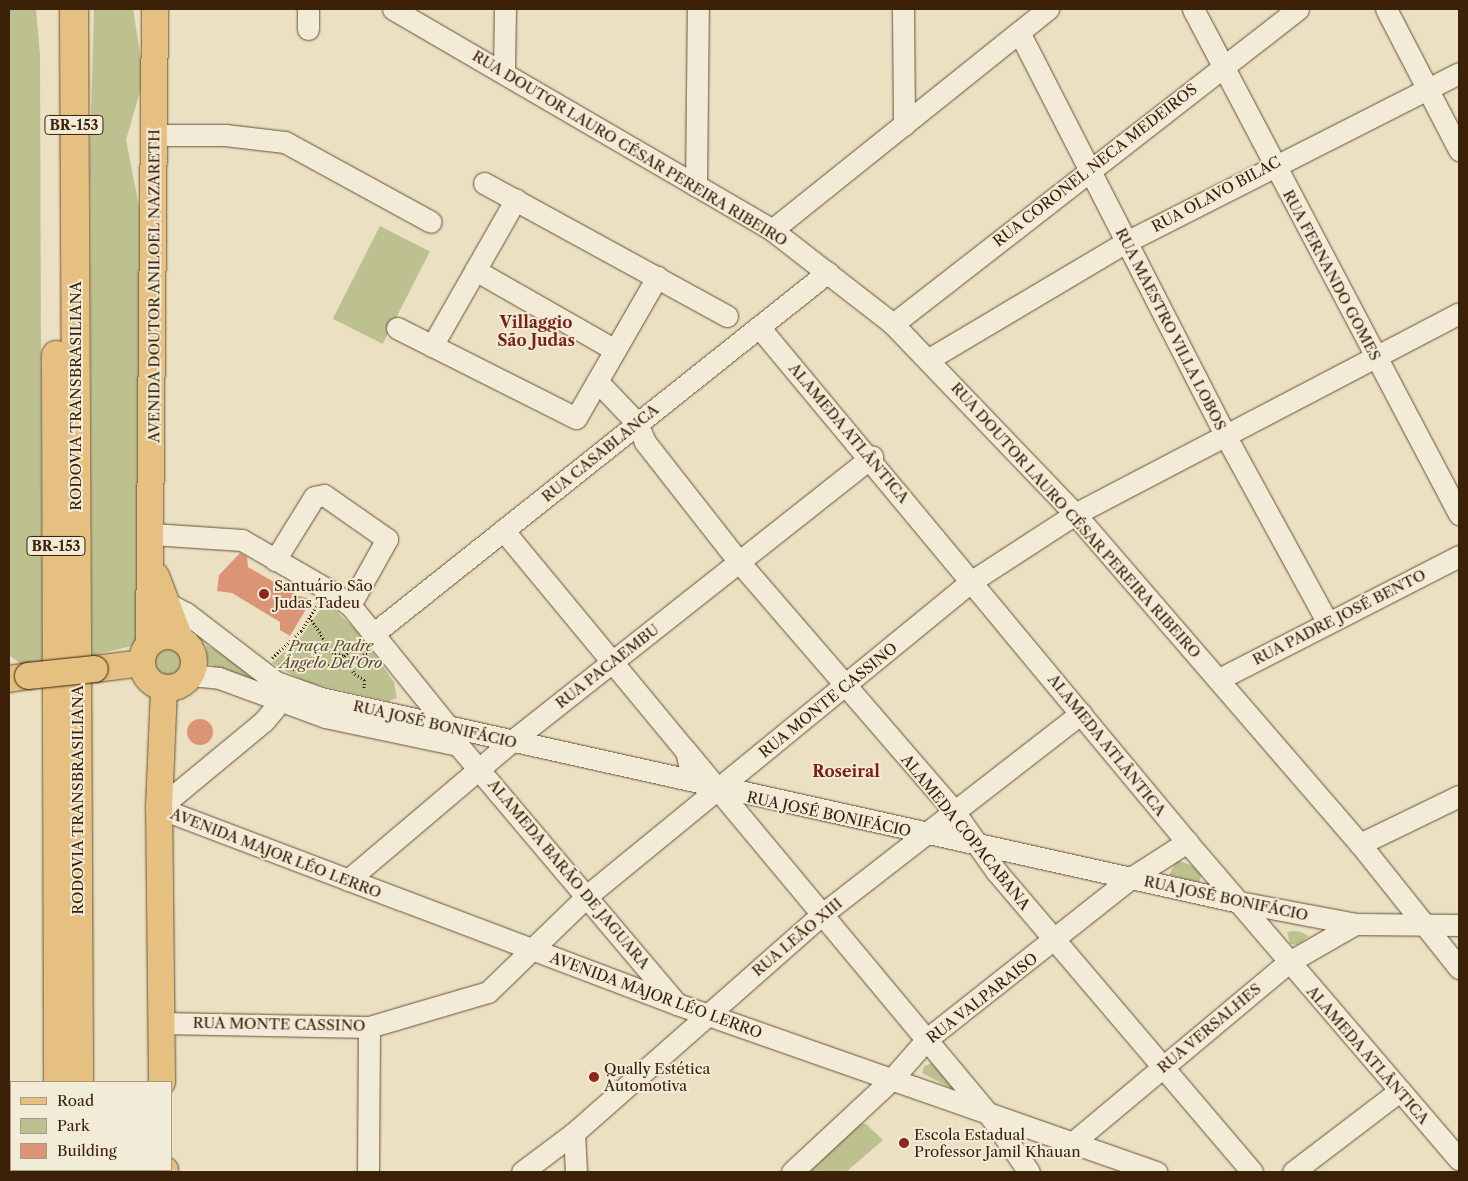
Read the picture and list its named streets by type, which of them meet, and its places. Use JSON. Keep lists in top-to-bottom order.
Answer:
{
  "streets": {
    "highway": ["BR-153", "RODOVIA TRANSBRASILIANA"],
    "main road": ["AVENIDA DOUTOR ANILOEL NAZARETH"],
    "street": [
      "RUA DOUTOR LAURO CÉSAR PEREIRA RIBEIRO",
      "RUA CORONEL NECA MEDEIROS",
      "RUA OLAVO BILAC",
      "RUA FERNANDO GOMES",
      "RUA MAESTRO VILLA LOBOS",
      "ALAMEDA ATLÂNTICA",
      "RUA CASABLANCA",
      "RUA PADRE JOSÉ BENTO",
      "RUA PACAEMBU",
      "RUA MONTE CASSINO",
      "RUA JOSÉ BONIFÁCIO",
      "ALAMEDA COPACABANA",
      "AVENIDA MAJOR LÉO LERRO",
      "ALAMEDA BARÃO DE JAGUARA",
      "RUA LEÃO XIII",
      "RUA VALPARAISO",
      "RUA VERSALHES"
    ]
  },
  "crossings": [
    ["RUA DOUTOR LAURO CÉSAR PEREIRA RIBEIRO", "RUA CORONEL NECA MEDEIROS"],
    ["RUA DOUTOR LAURO CÉSAR PEREIRA RIBEIRO", "RUA OLAVO BILAC"],
    ["RUA DOUTOR LAURO CÉSAR PEREIRA RIBEIRO", "RUA CASABLANCA"],
    ["RUA DOUTOR LAURO CÉSAR PEREIRA RIBEIRO", "RUA PADRE JOSÉ BENTO"],
    ["RUA DOUTOR LAURO CÉSAR PEREIRA RIBEIRO", "RUA MONTE CASSINO"],
    ["RUA DOUTOR LAURO CÉSAR PEREIRA RIBEIRO", "RUA JOSÉ BONIFÁCIO"],
    ["RUA CORONEL NECA MEDEIROS", "RUA FERNANDO GOMES"],
    ["RUA CORONEL NECA MEDEIROS", "RUA MAESTRO VILLA LOBOS"],
    ["RUA OLAVO BILAC", "RUA FERNANDO GOMES"],
    ["RUA OLAVO BILAC", "RUA MAESTRO VILLA LOBOS"],
    ["RUA FERNANDO GOMES", "RUA MONTE CASSINO"],
    ["AVENIDA DOUTOR ANILOEL NAZARETH", "RUA JOSÉ BONIFÁCIO"],
    ["RUA MAESTRO VILLA LOBOS", "RUA PADRE JOSÉ BENTO"],
    ["RUA MAESTRO VILLA LOBOS", "RUA MONTE CASSINO"],
    ["ALAMEDA ATLÂNTICA", "RUA CASABLANCA"],
    ["ALAMEDA ATLÂNTICA", "RUA PACAEMBU"],
    ["ALAMEDA ATLÂNTICA", "RUA MONTE CASSINO"],
    ["ALAMEDA ATLÂNTICA", "RUA JOSÉ BONIFÁCIO"],
    ["ALAMEDA ATLÂNTICA", "RUA LEÃO XIII"],
    ["ALAMEDA ATLÂNTICA", "RUA VALPARAISO"],
    ["ALAMEDA ATLÂNTICA", "RUA VERSALHES"],
    ["RUA CASABLANCA", "ALAMEDA COPACABANA"],
    ["RUA PACAEMBU", "RUA JOSÉ BONIFÁCIO"],
    ["RUA PACAEMBU", "ALAMEDA COPACABANA"],
    ["RUA PACAEMBU", "AVENIDA MAJOR LÉO LERRO"],
    ["RUA PACAEMBU", "ALAMEDA BARÃO DE JAGUARA"],
    ["RUA MONTE CASSINO", "RUA JOSÉ BONIFÁCIO"],
    ["RUA MONTE CASSINO", "ALAMEDA COPACABANA"],
    ["RUA MONTE CASSINO", "AVENIDA MAJOR LÉO LERRO"],
    ["RUA MONTE CASSINO", "ALAMEDA BARÃO DE JAGUARA"],
    ["RUA JOSÉ BONIFÁCIO", "ALAMEDA COPACABANA"],
    ["RUA JOSÉ BONIFÁCIO", "ALAMEDA BARÃO DE JAGUARA"],
    ["RUA JOSÉ BONIFÁCIO", "RUA LEÃO XIII"],
    ["RUA JOSÉ BONIFÁCIO", "RUA VALPARAISO"],
    ["RUA JOSÉ BONIFÁCIO", "RUA VERSALHES"],
    ["ALAMEDA COPACABANA", "RUA LEÃO XIII"],
    ["ALAMEDA COPACABANA", "RUA VALPARAISO"],
    ["ALAMEDA COPACABANA", "RUA VERSALHES"],
    ["AVENIDA MAJOR LÉO LERRO", "ALAMEDA BARÃO DE JAGUARA"],
    ["AVENIDA MAJOR LÉO LERRO", "RUA LEÃO XIII"],
    ["AVENIDA MAJOR LÉO LERRO", "RUA VALPARAISO"],
    ["AVENIDA MAJOR LÉO LERRO", "RUA VERSALHES"]
  ],
  "districts": ["Villaggio São Judas", "Roseiral"],
  "parks": ["Praça Padre Ângelo Del'Oro"],
  "places": ["Santuário São Judas Tadeu", "Qually Estética Automotiva", "Escola Estadual Professor Jamil Khauan"],
  "legend": ["Road", "Park", "Building"]
}
